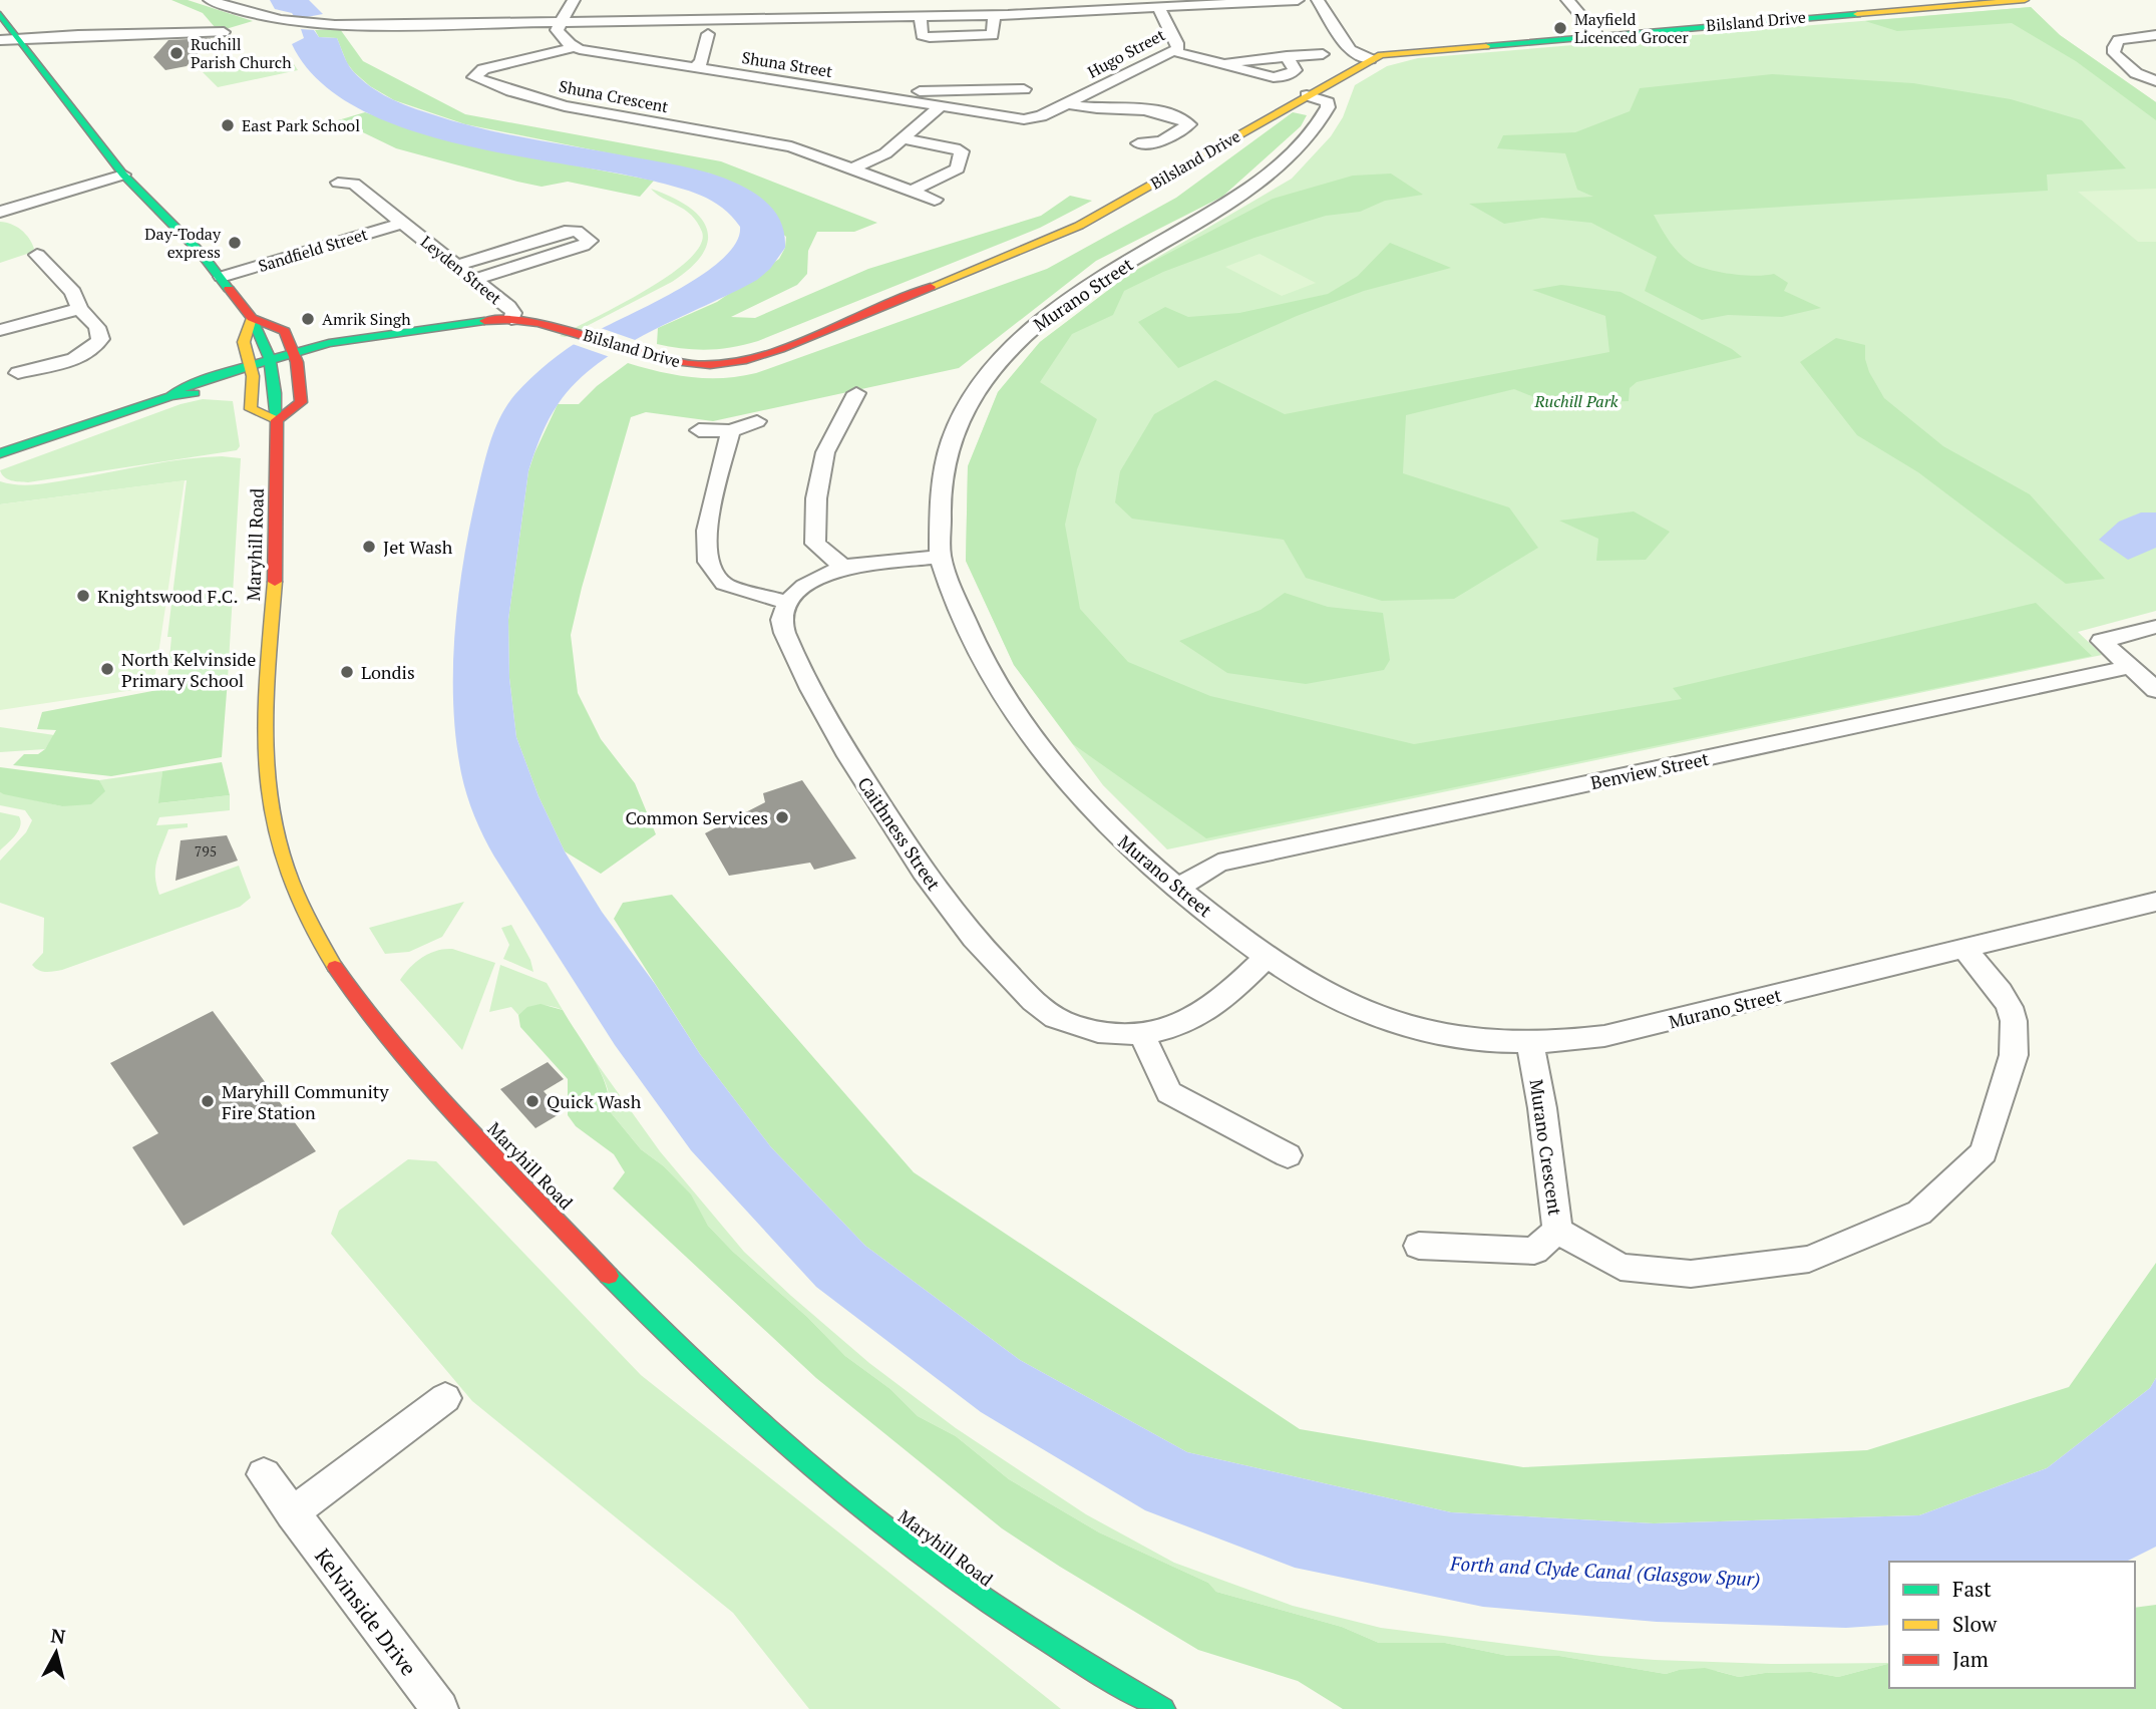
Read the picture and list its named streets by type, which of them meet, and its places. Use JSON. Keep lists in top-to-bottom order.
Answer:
{
  "streets": {
    "main road": ["Bilsland Drive", "Maryhill Road"],
    "street": [
      "Hugo Street",
      "Shuna Street",
      "Shuna Crescent",
      "Sandfield Street",
      "Leyden Street",
      "Murano Street",
      "Benview Street",
      "Caithness Street",
      "Murano Crescent",
      "Kelvinside Drive"
    ]
  },
  "crossings": [
    ["Bilsland Drive", "Leyden Street"],
    ["Bilsland Drive", "Murano Street"],
    ["Bilsland Drive", "Maryhill Road"],
    ["Hugo Street", "Shuna Street"],
    ["Shuna Street", "Shuna Crescent"],
    ["Sandfield Street", "Leyden Street"],
    ["Murano Street", "Benview Street"],
    ["Murano Street", "Caithness Street"],
    ["Murano Street", "Murano Crescent"]
  ],
  "water": ["Forth and Clyde Canal (Glasgow Spur)"],
  "parks": ["Ruchill Park"],
  "places": [
    "Mayfield Licenced Grocer",
    "Ruchill Parish Church",
    "East Park School",
    "Day-Today express",
    "Amrik Singh",
    "Jet Wash",
    "Knightswood F.C.",
    "North Kelvinside Primary School",
    "Londis",
    "Common Services",
    "Maryhill Community Fire Station",
    "Quick Wash"
  ],
  "house_numbers": ["795"],
  "legend": ["Fast", "Slow", "Jam"],
  "north": "top"
}
